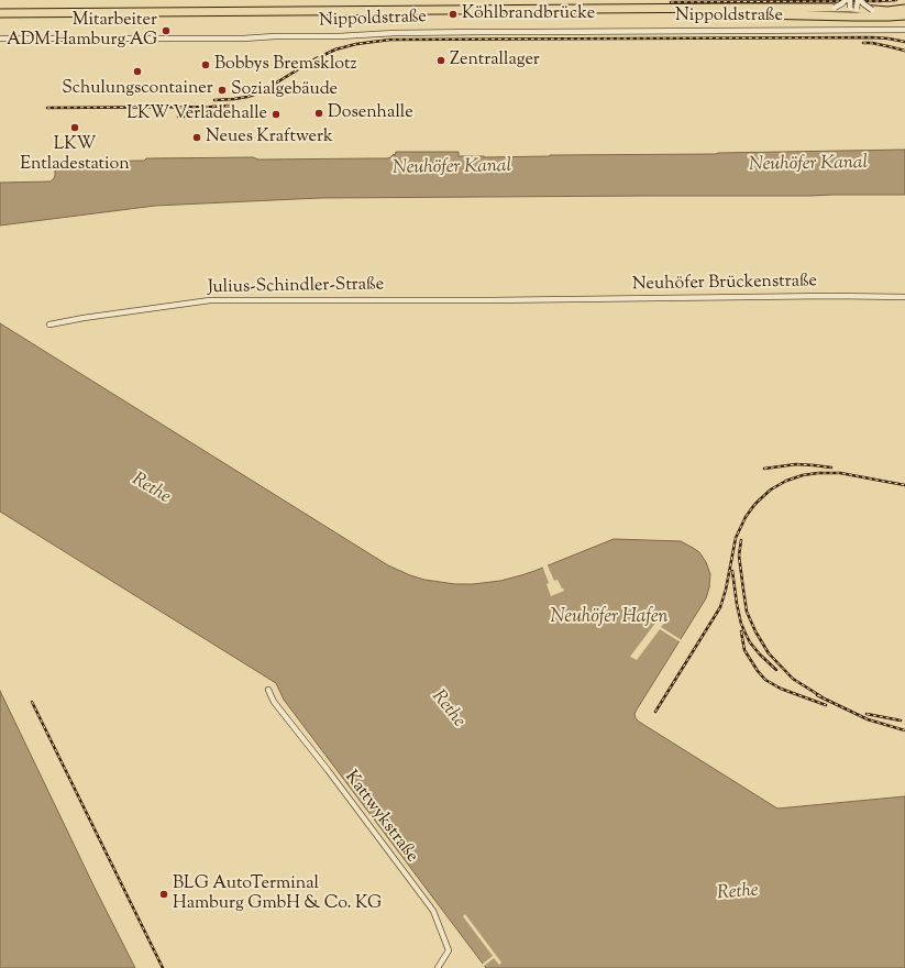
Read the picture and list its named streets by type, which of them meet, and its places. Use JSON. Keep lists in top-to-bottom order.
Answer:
{
  "streets": {
    "street": [
      "Nippoldstraße",
      "Neuhöfer Brückenstraße",
      "Julius-Schindler-Straße",
      "Kattwykstraße"
    ]
  },
  "crossings": [
    ["Neuhöfer Brückenstraße", "Julius-Schindler-Straße"]
  ],
  "water": ["Neuhöfer Kanal", "Rethe", "Neuhöfer Hafen"],
  "places": [
    "Köhlbrandbrücke",
    "Mitarbeiter ADM Hamburg AG",
    "Zentrallager",
    "Bobbys Bremsklotz",
    "Schulungscontainer",
    "Sozialgebäude",
    "Dosenhalle",
    "LKW Verladehalle",
    "LKW Entladestation",
    "Neues Kraftwerk",
    "BLG AutoTerminal Hamburg GmbH & Co. KG"
  ]
}
